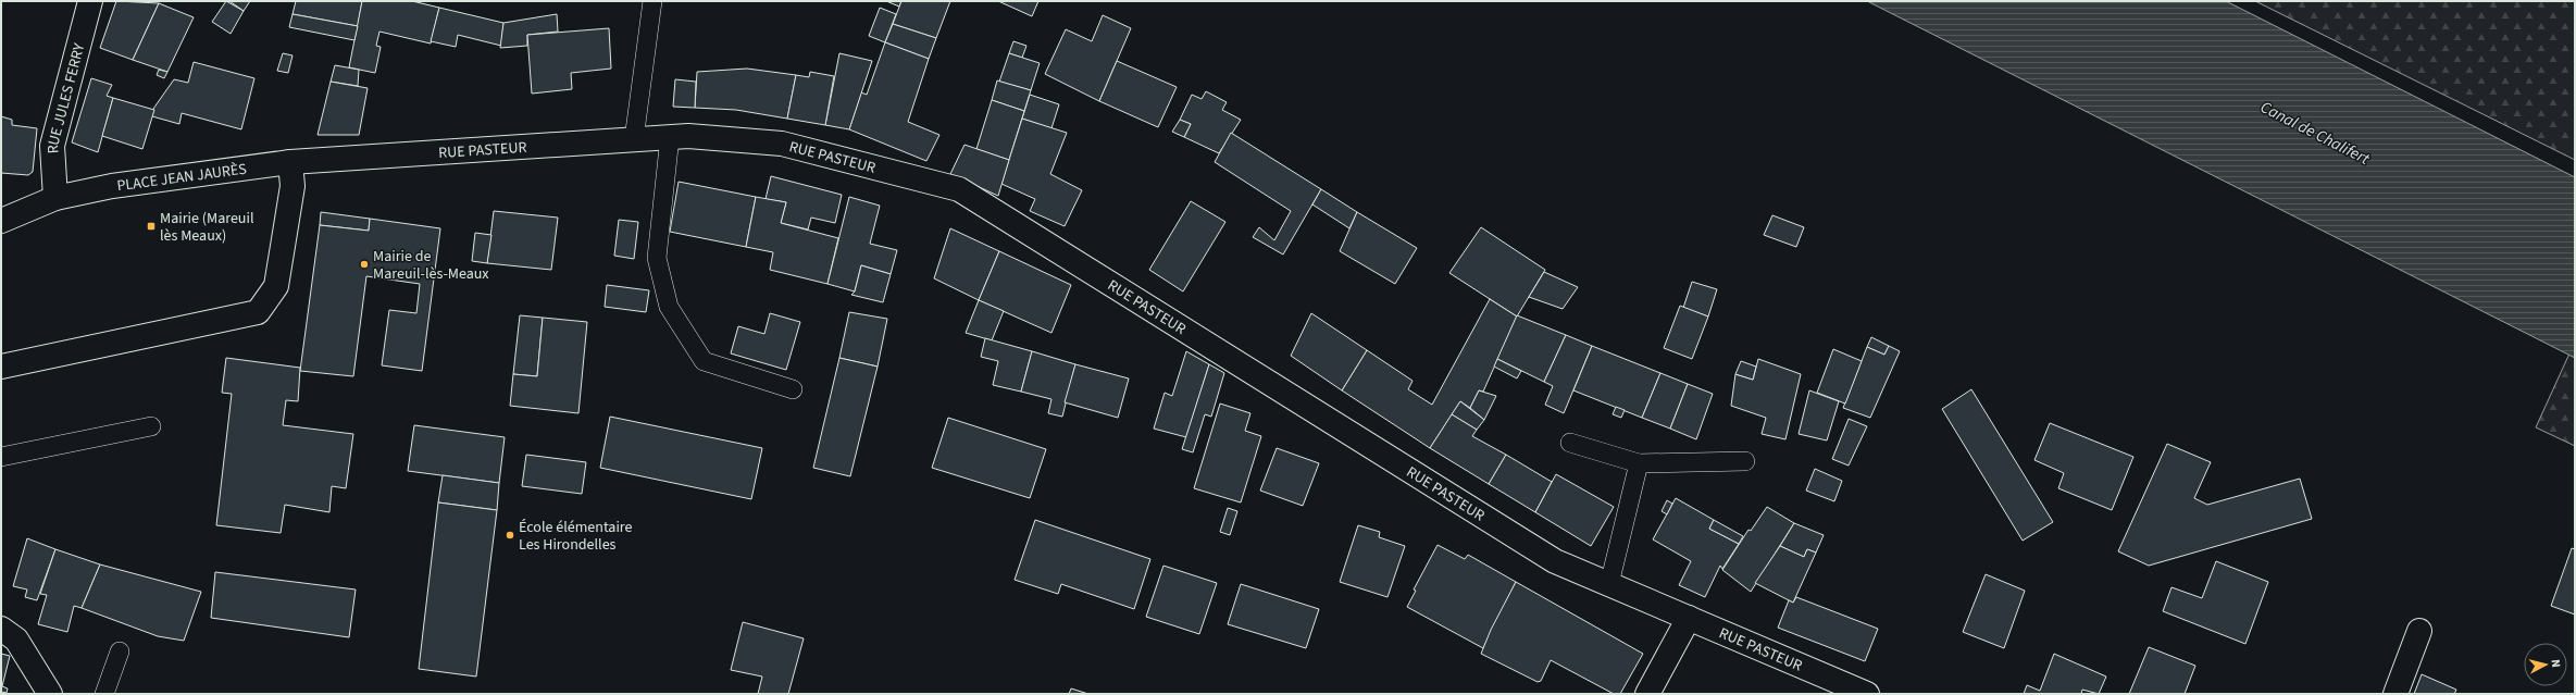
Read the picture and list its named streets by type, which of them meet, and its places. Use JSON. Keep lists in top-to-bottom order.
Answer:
{
  "streets": {
    "street": ["RUE JULES FERRY", "RUE PASTEUR", "PLACE JEAN JAURÈS"]
  },
  "crossings": [
    ["RUE JULES FERRY", "PLACE JEAN JAURÈS"],
    ["RUE PASTEUR", "PLACE JEAN JAURÈS"]
  ],
  "water": ["Canal de Chalifert"],
  "places": {
    "transit": ["Mairie (Mareuil lès Meaux)"],
    "other": ["Mairie de Mareuil-lès-Meaux", "École élémentaire Les Hirondelles"]
  },
  "north": "right"
}
